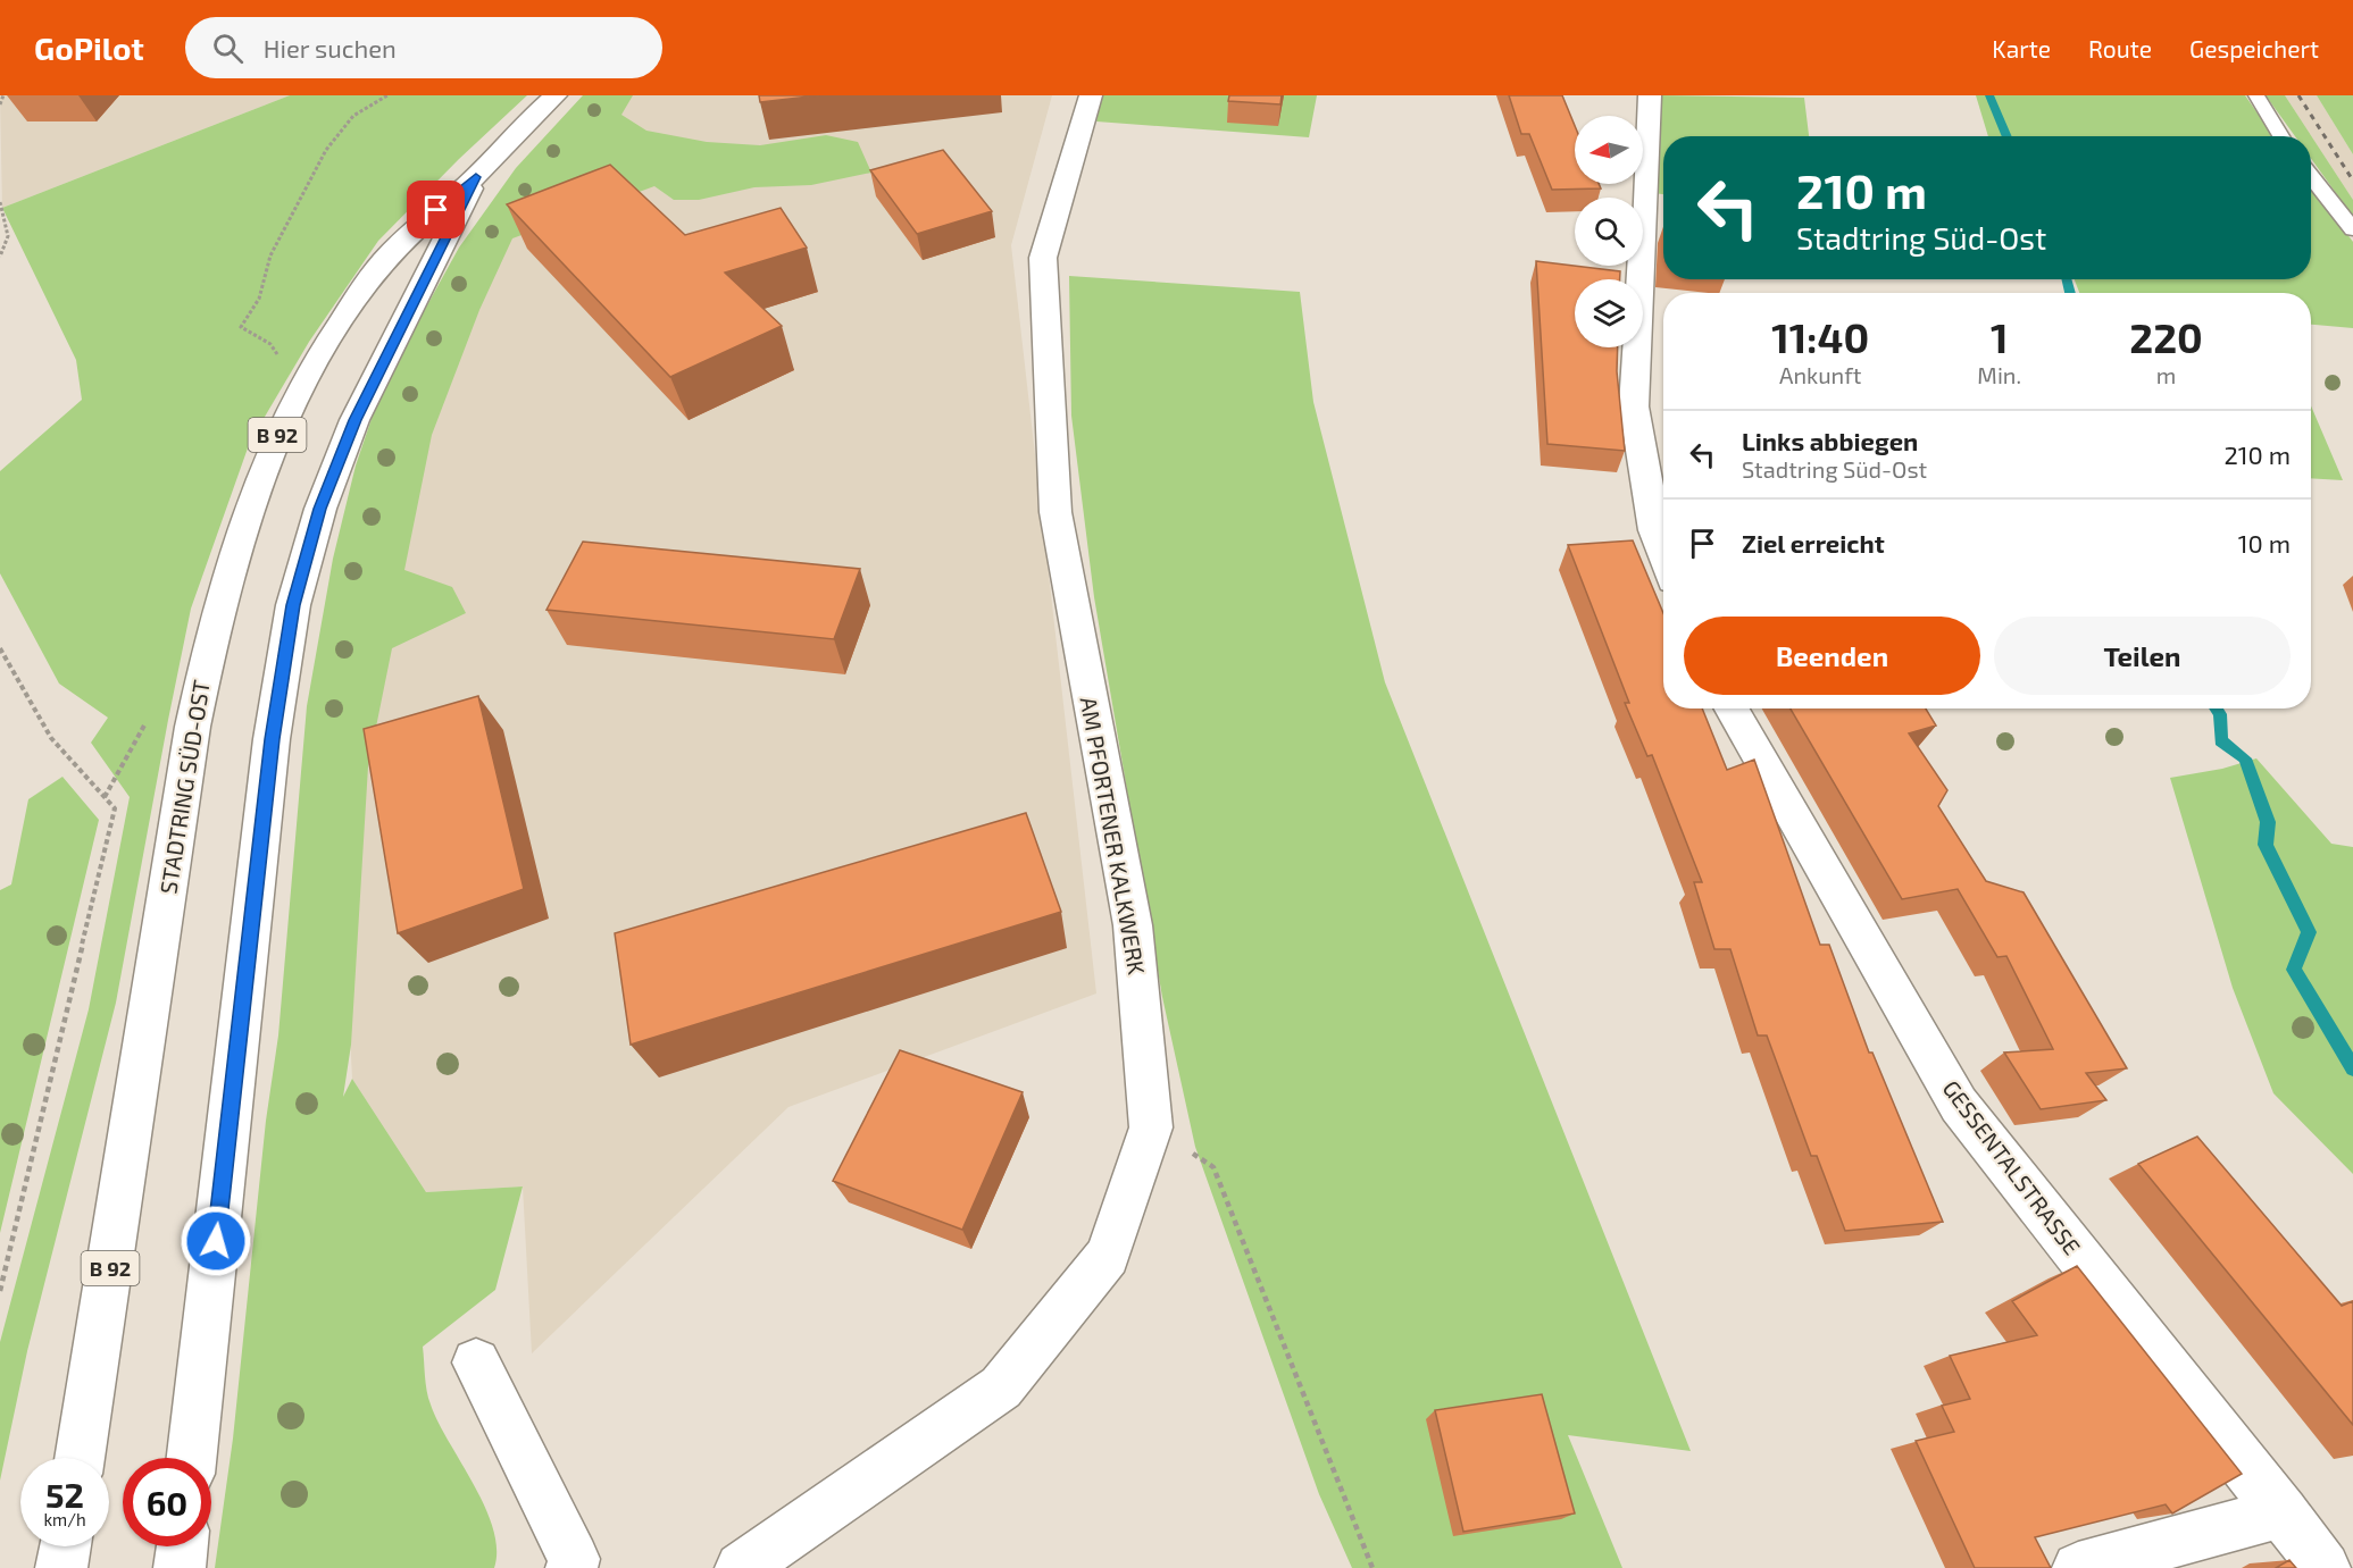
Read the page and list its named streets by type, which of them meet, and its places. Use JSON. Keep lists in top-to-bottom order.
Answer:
{
  "streets": {
    "street": [
      "B 92",
      "STADTRING SÜD-OST",
      "AM PFORTENER KALKWERK",
      "GESSENTALSTRASSE"
    ]
  },
  "north": "left",
  "page": {
    "header": "GoPilot",
    "search": "Hier suchen",
    "nav": ["Karte", "Route", "Gespeichert"],
    "turn": ["210 m", "Stadtring Süd-Ost"],
    "eta": [
      "11:40",
      "Ankunft",
      "1",
      "Min.",
      "220",
      "m"
    ],
    "list": [
      {
        "name": "Links abbiegen",
        "note": "Stadtring Süd-Ost",
        "value": "210 m"
      },
      {
        "name": "Ziel erreicht",
        "value": "10 m"
      }
    ],
    "buttons": ["Beenden", "Teilen"],
    "speed": "52 km/h",
    "limit": "60"
  }
}
